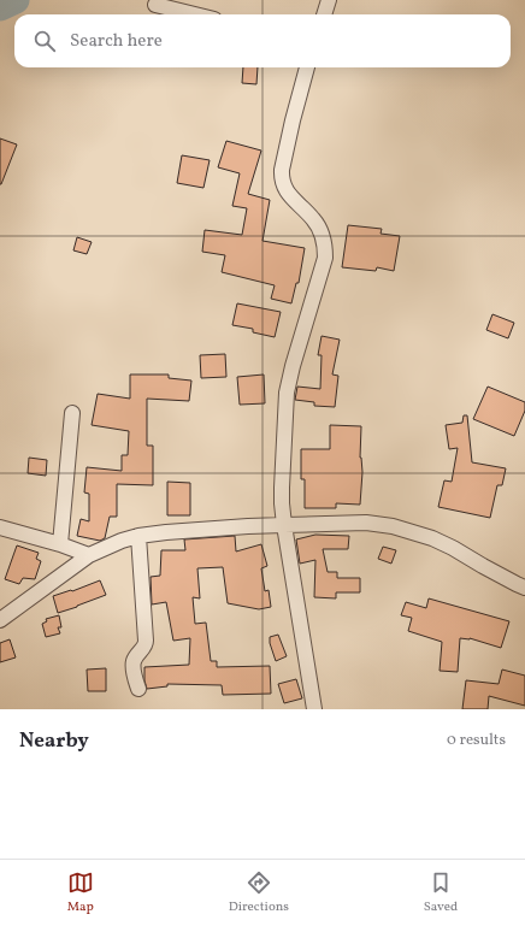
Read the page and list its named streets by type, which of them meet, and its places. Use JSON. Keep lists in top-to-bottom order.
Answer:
{
  "page": {
    "search": "Search here",
    "heading": ["Nearby", "0 results"],
    "nav": ["Map", "Directions", "Saved"]
  }
}
